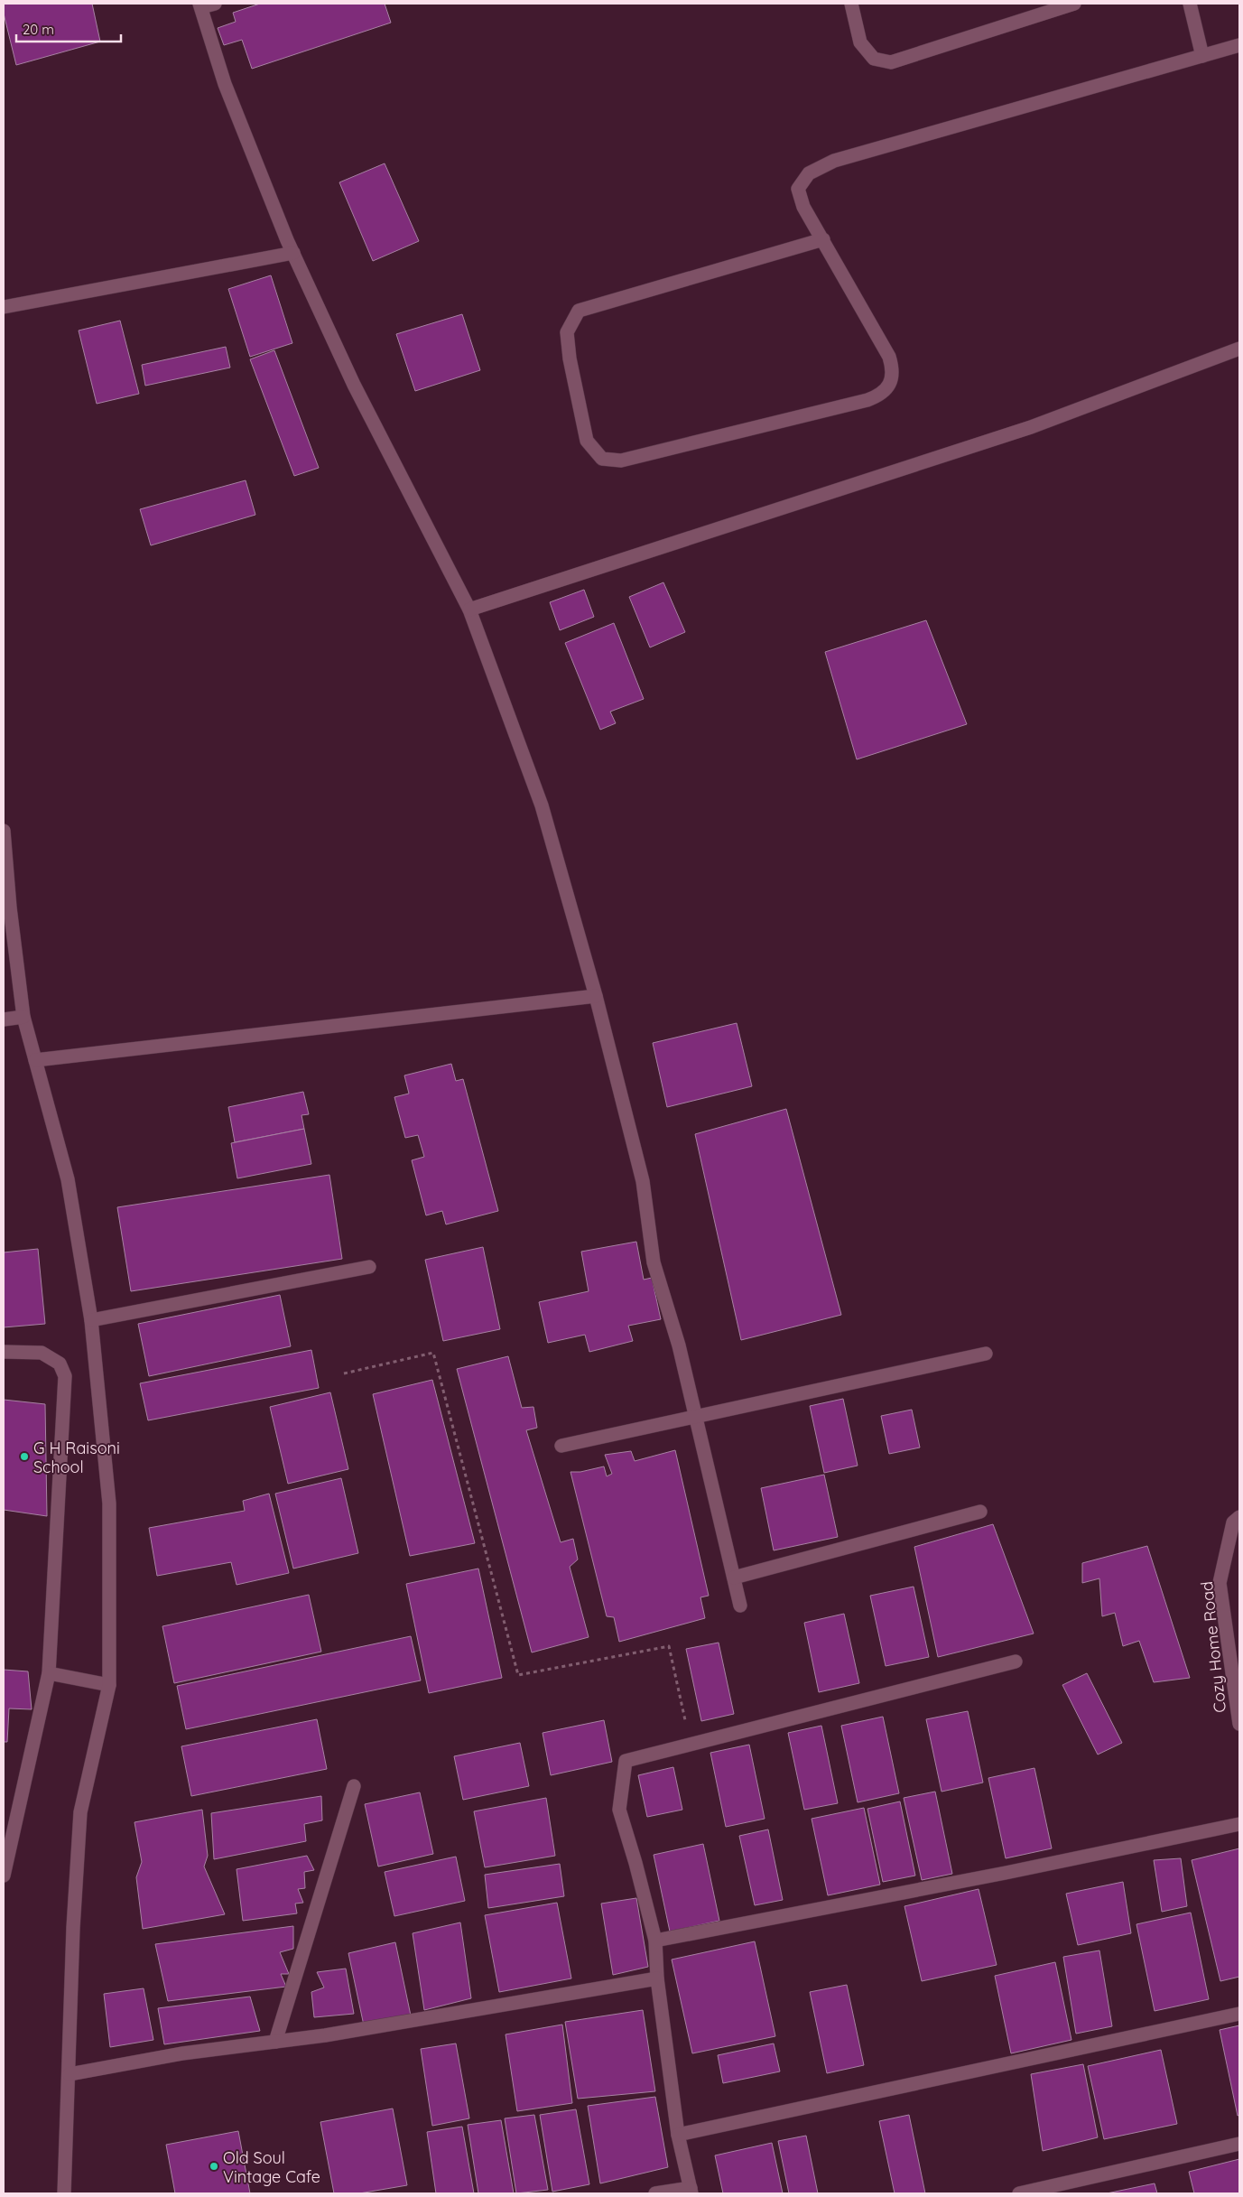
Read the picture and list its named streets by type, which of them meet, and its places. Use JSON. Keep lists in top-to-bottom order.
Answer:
{
  "streets": {
    "street": ["Cozy Home Road"]
  },
  "places": ["G H Raisoni School", "Old Soul Vintage Cafe"],
  "scale_bar": "20 m"
}
